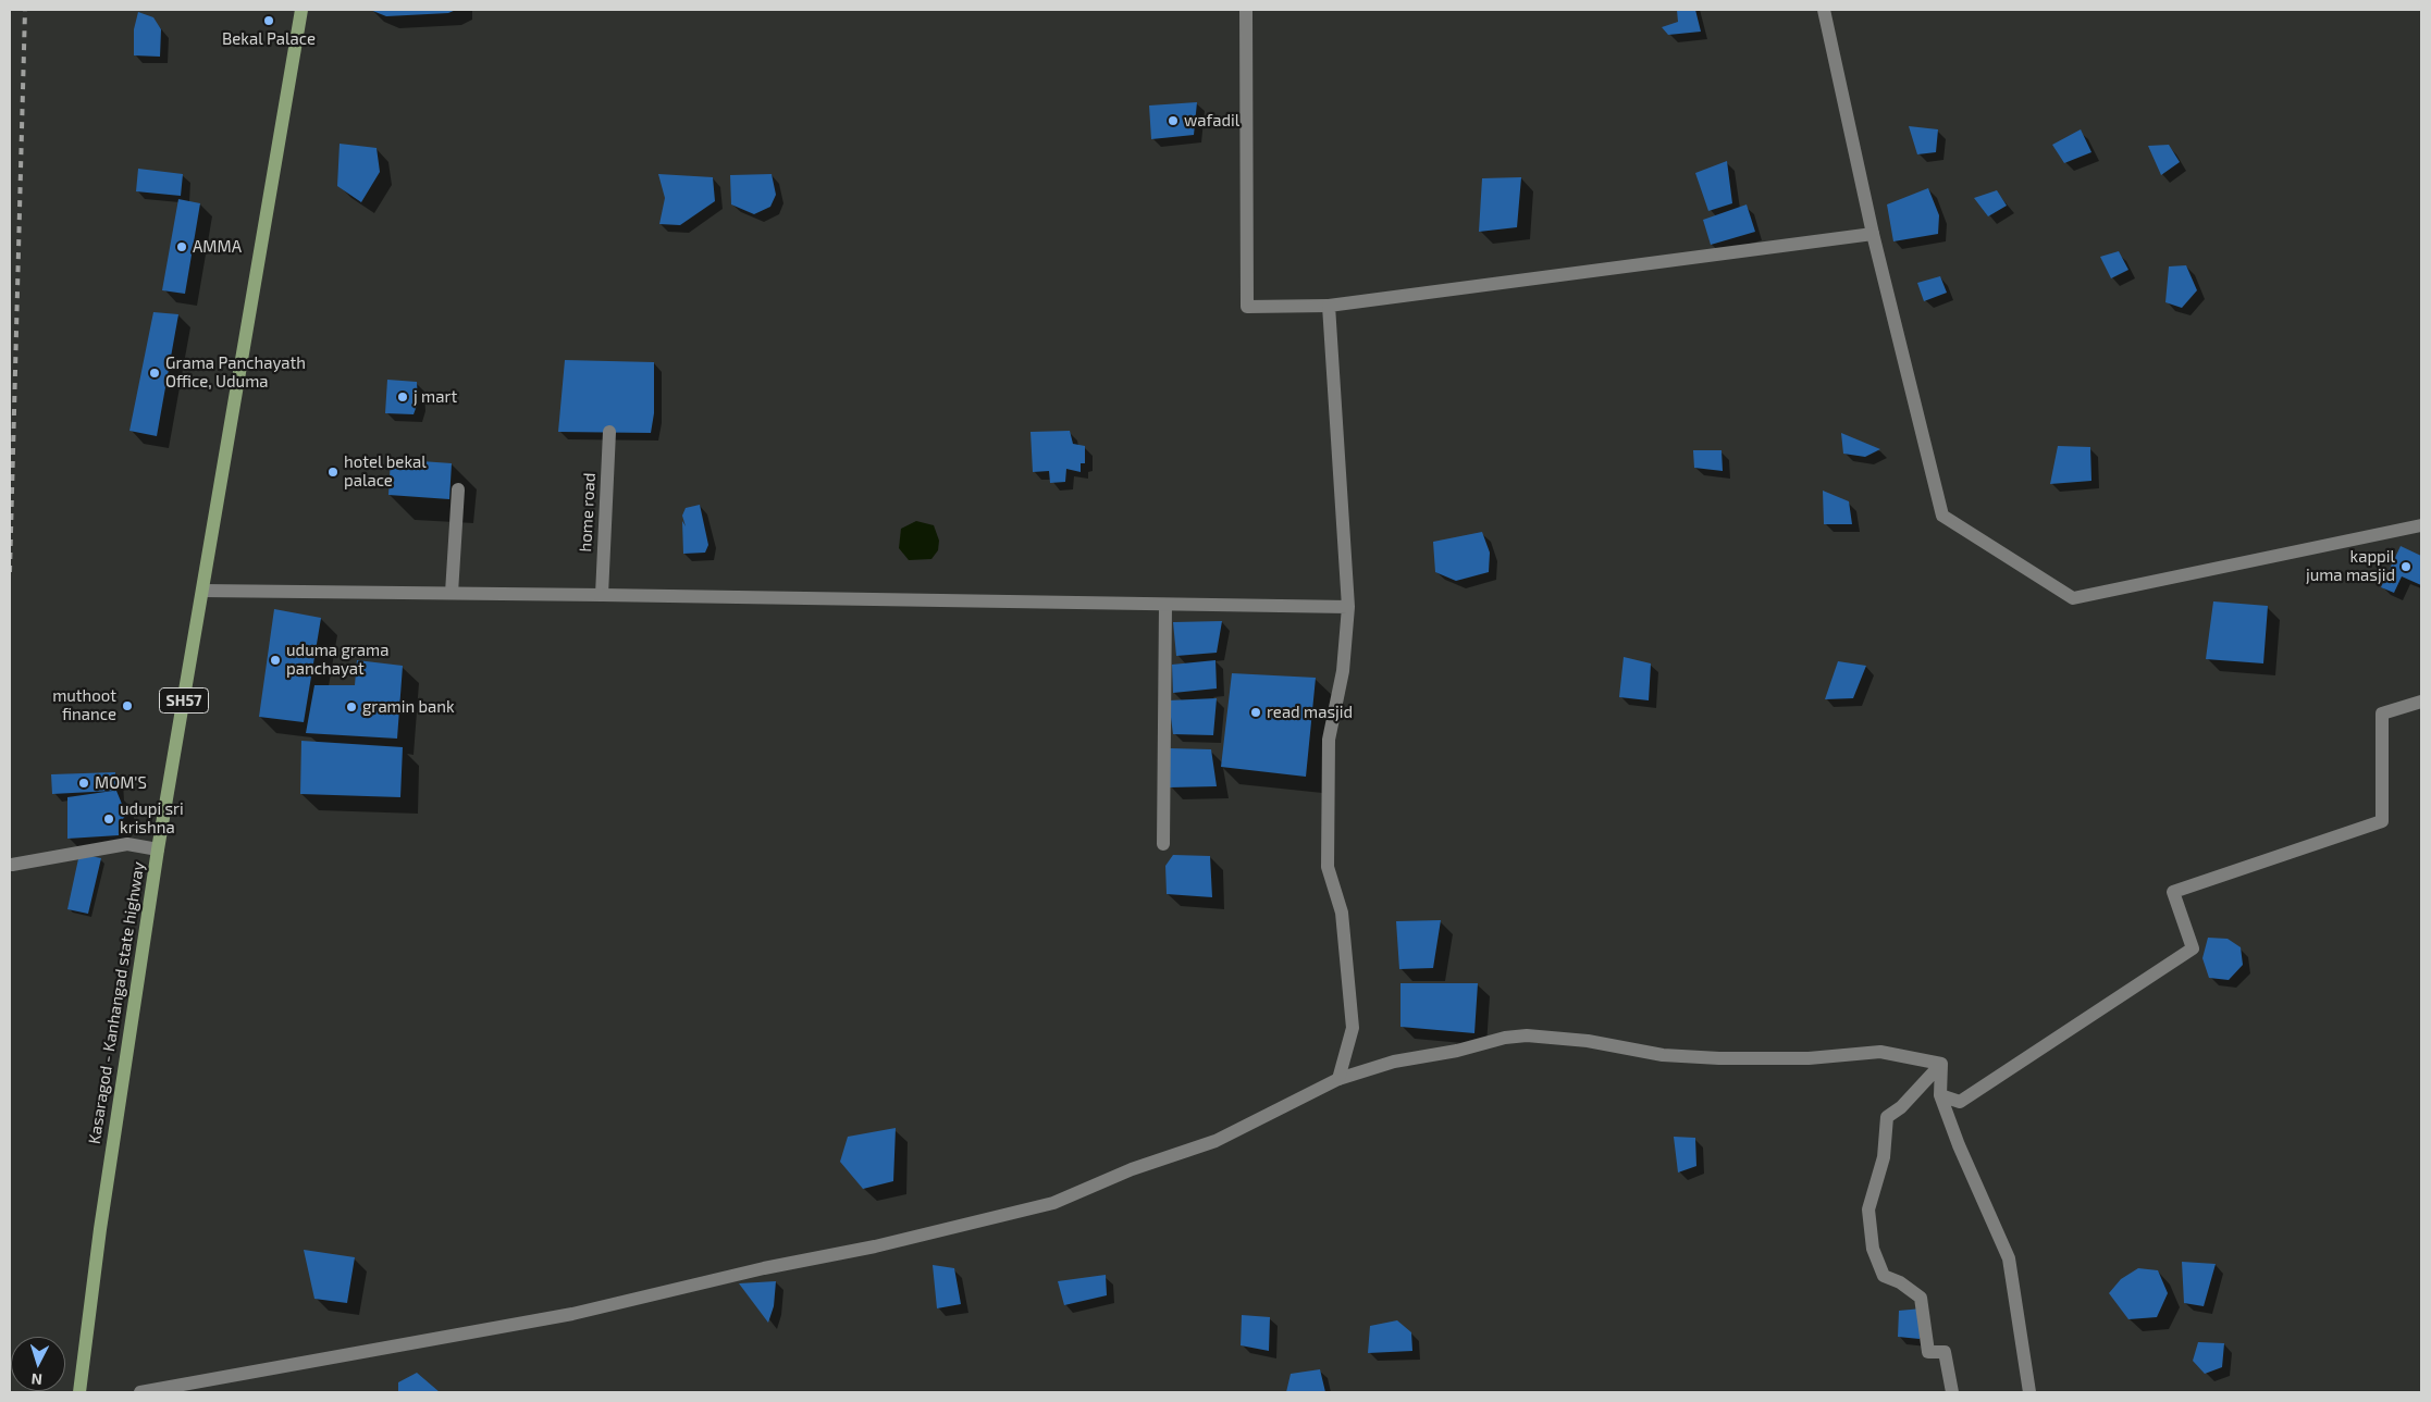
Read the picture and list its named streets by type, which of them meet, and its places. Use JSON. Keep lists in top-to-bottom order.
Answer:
{
  "streets": {
    "main road": ["SH57", "Kasaragod - Kanhangad state highway"],
    "street": ["home road"]
  },
  "places": [
    "Bekal Palace",
    "wafadil",
    "AMMA",
    "Grama Panchayath Office, Uduma",
    "j mart",
    "hotel bekal palace",
    "kappil juma masjid",
    "uduma grama panchayat",
    "muthoot finance",
    "gramin bank",
    "read masjid",
    "MOM'S",
    "udupi sri krishna"
  ],
  "north": "bottom"
}
